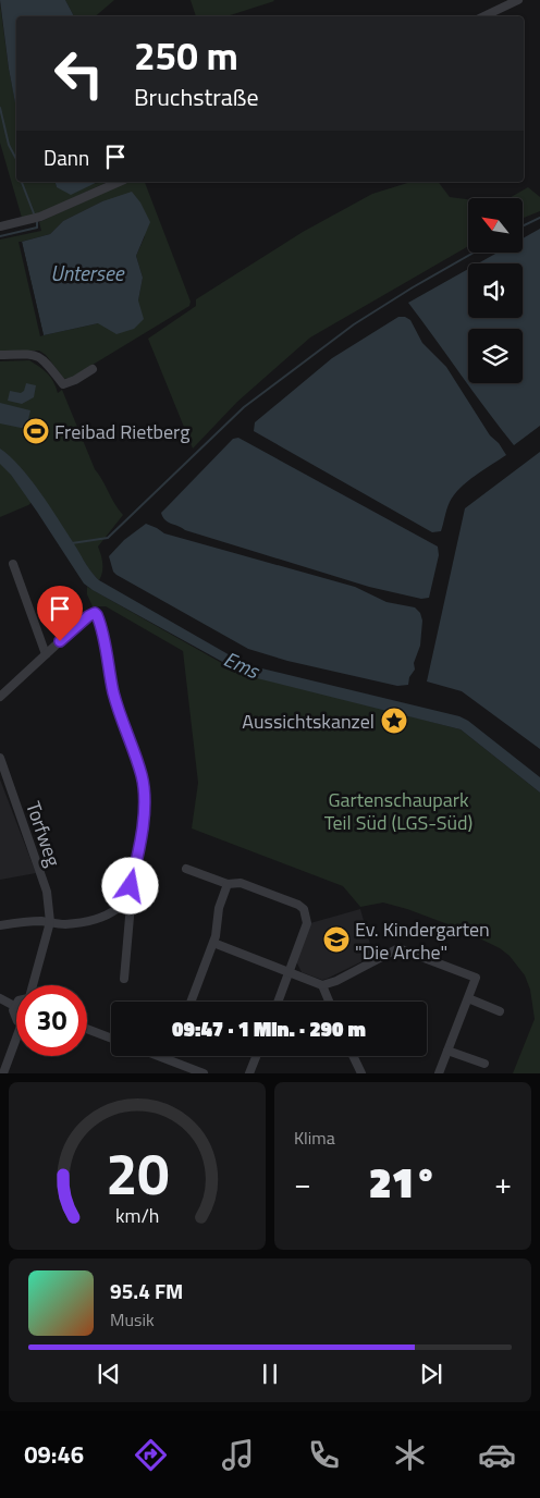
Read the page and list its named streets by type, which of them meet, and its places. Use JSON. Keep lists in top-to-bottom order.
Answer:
{
  "streets": {
    "street": ["Torfweg"]
  },
  "water": ["Untersee", "Ems"],
  "parks": ["Gartenschaupark Teil Süd (LGS-Süd)"],
  "places": {
    "sports": ["Freibad Rietberg"],
    "place": ["Aussichtskanzel"],
    "school or university": ["Ev. Kindergarten \"Die Arche\""]
  },
  "north": "top left",
  "page": {
    "turn": ["250 m", "Bruchstraße"],
    "then": "Dann",
    "limit": "30",
    "trip": "09:47 · 1 Min. · 290 m",
    "tile": "Klima",
    "heat": ["−", "21°", "+"],
    "song": ["95.4 FM", "Musik"],
    "tabs": "09:46",
    "gauge": ["20", "km/h"]
  }
}
